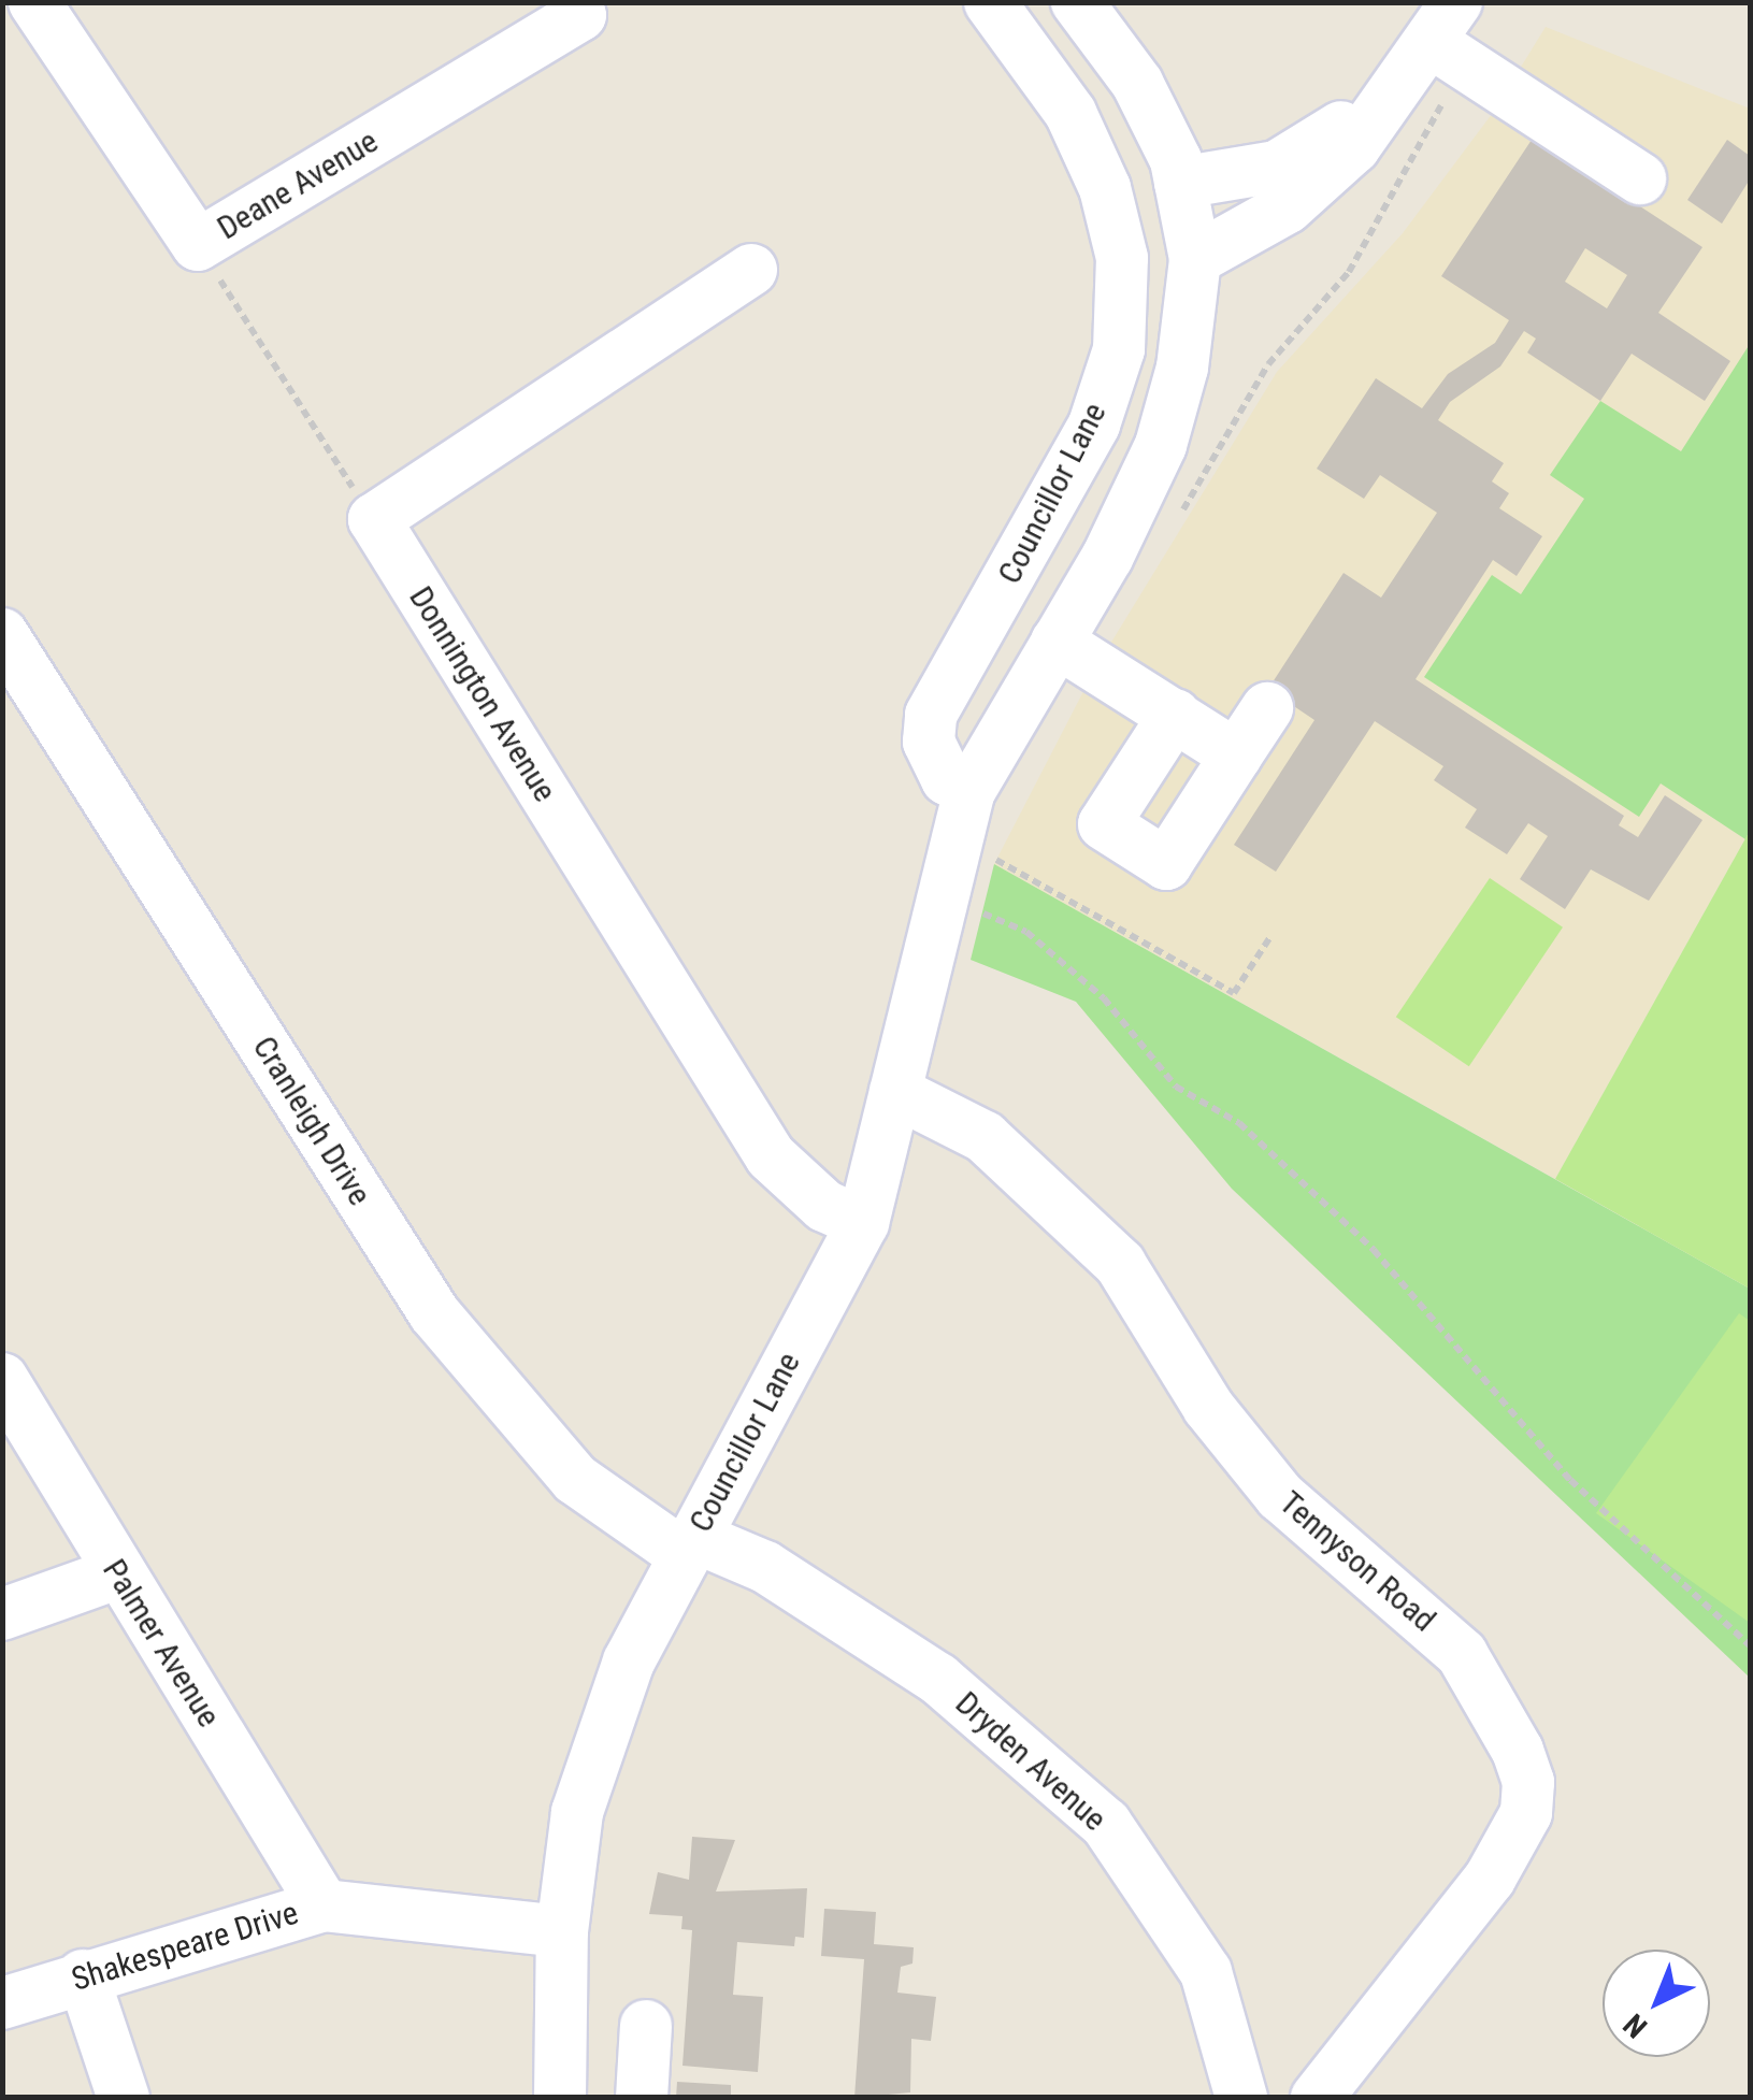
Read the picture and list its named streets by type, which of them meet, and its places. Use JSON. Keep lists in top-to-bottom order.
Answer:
{
  "streets": {
    "street": [
      "Deane Avenue",
      "Councillor Lane",
      "Donnington Avenue",
      "Cranleigh Drive",
      "Tennyson Road",
      "Palmer Avenue",
      "Dryden Avenue",
      "Shakespeare Drive"
    ]
  },
  "crossings": [
    ["Councillor Lane", "Donnington Avenue"],
    ["Councillor Lane", "Cranleigh Drive"],
    ["Councillor Lane", "Tennyson Road"],
    ["Councillor Lane", "Dryden Avenue"],
    ["Councillor Lane", "Shakespeare Drive"],
    ["Cranleigh Drive", "Dryden Avenue"],
    ["Palmer Avenue", "Shakespeare Drive"]
  ],
  "north": "bottom left"
}
